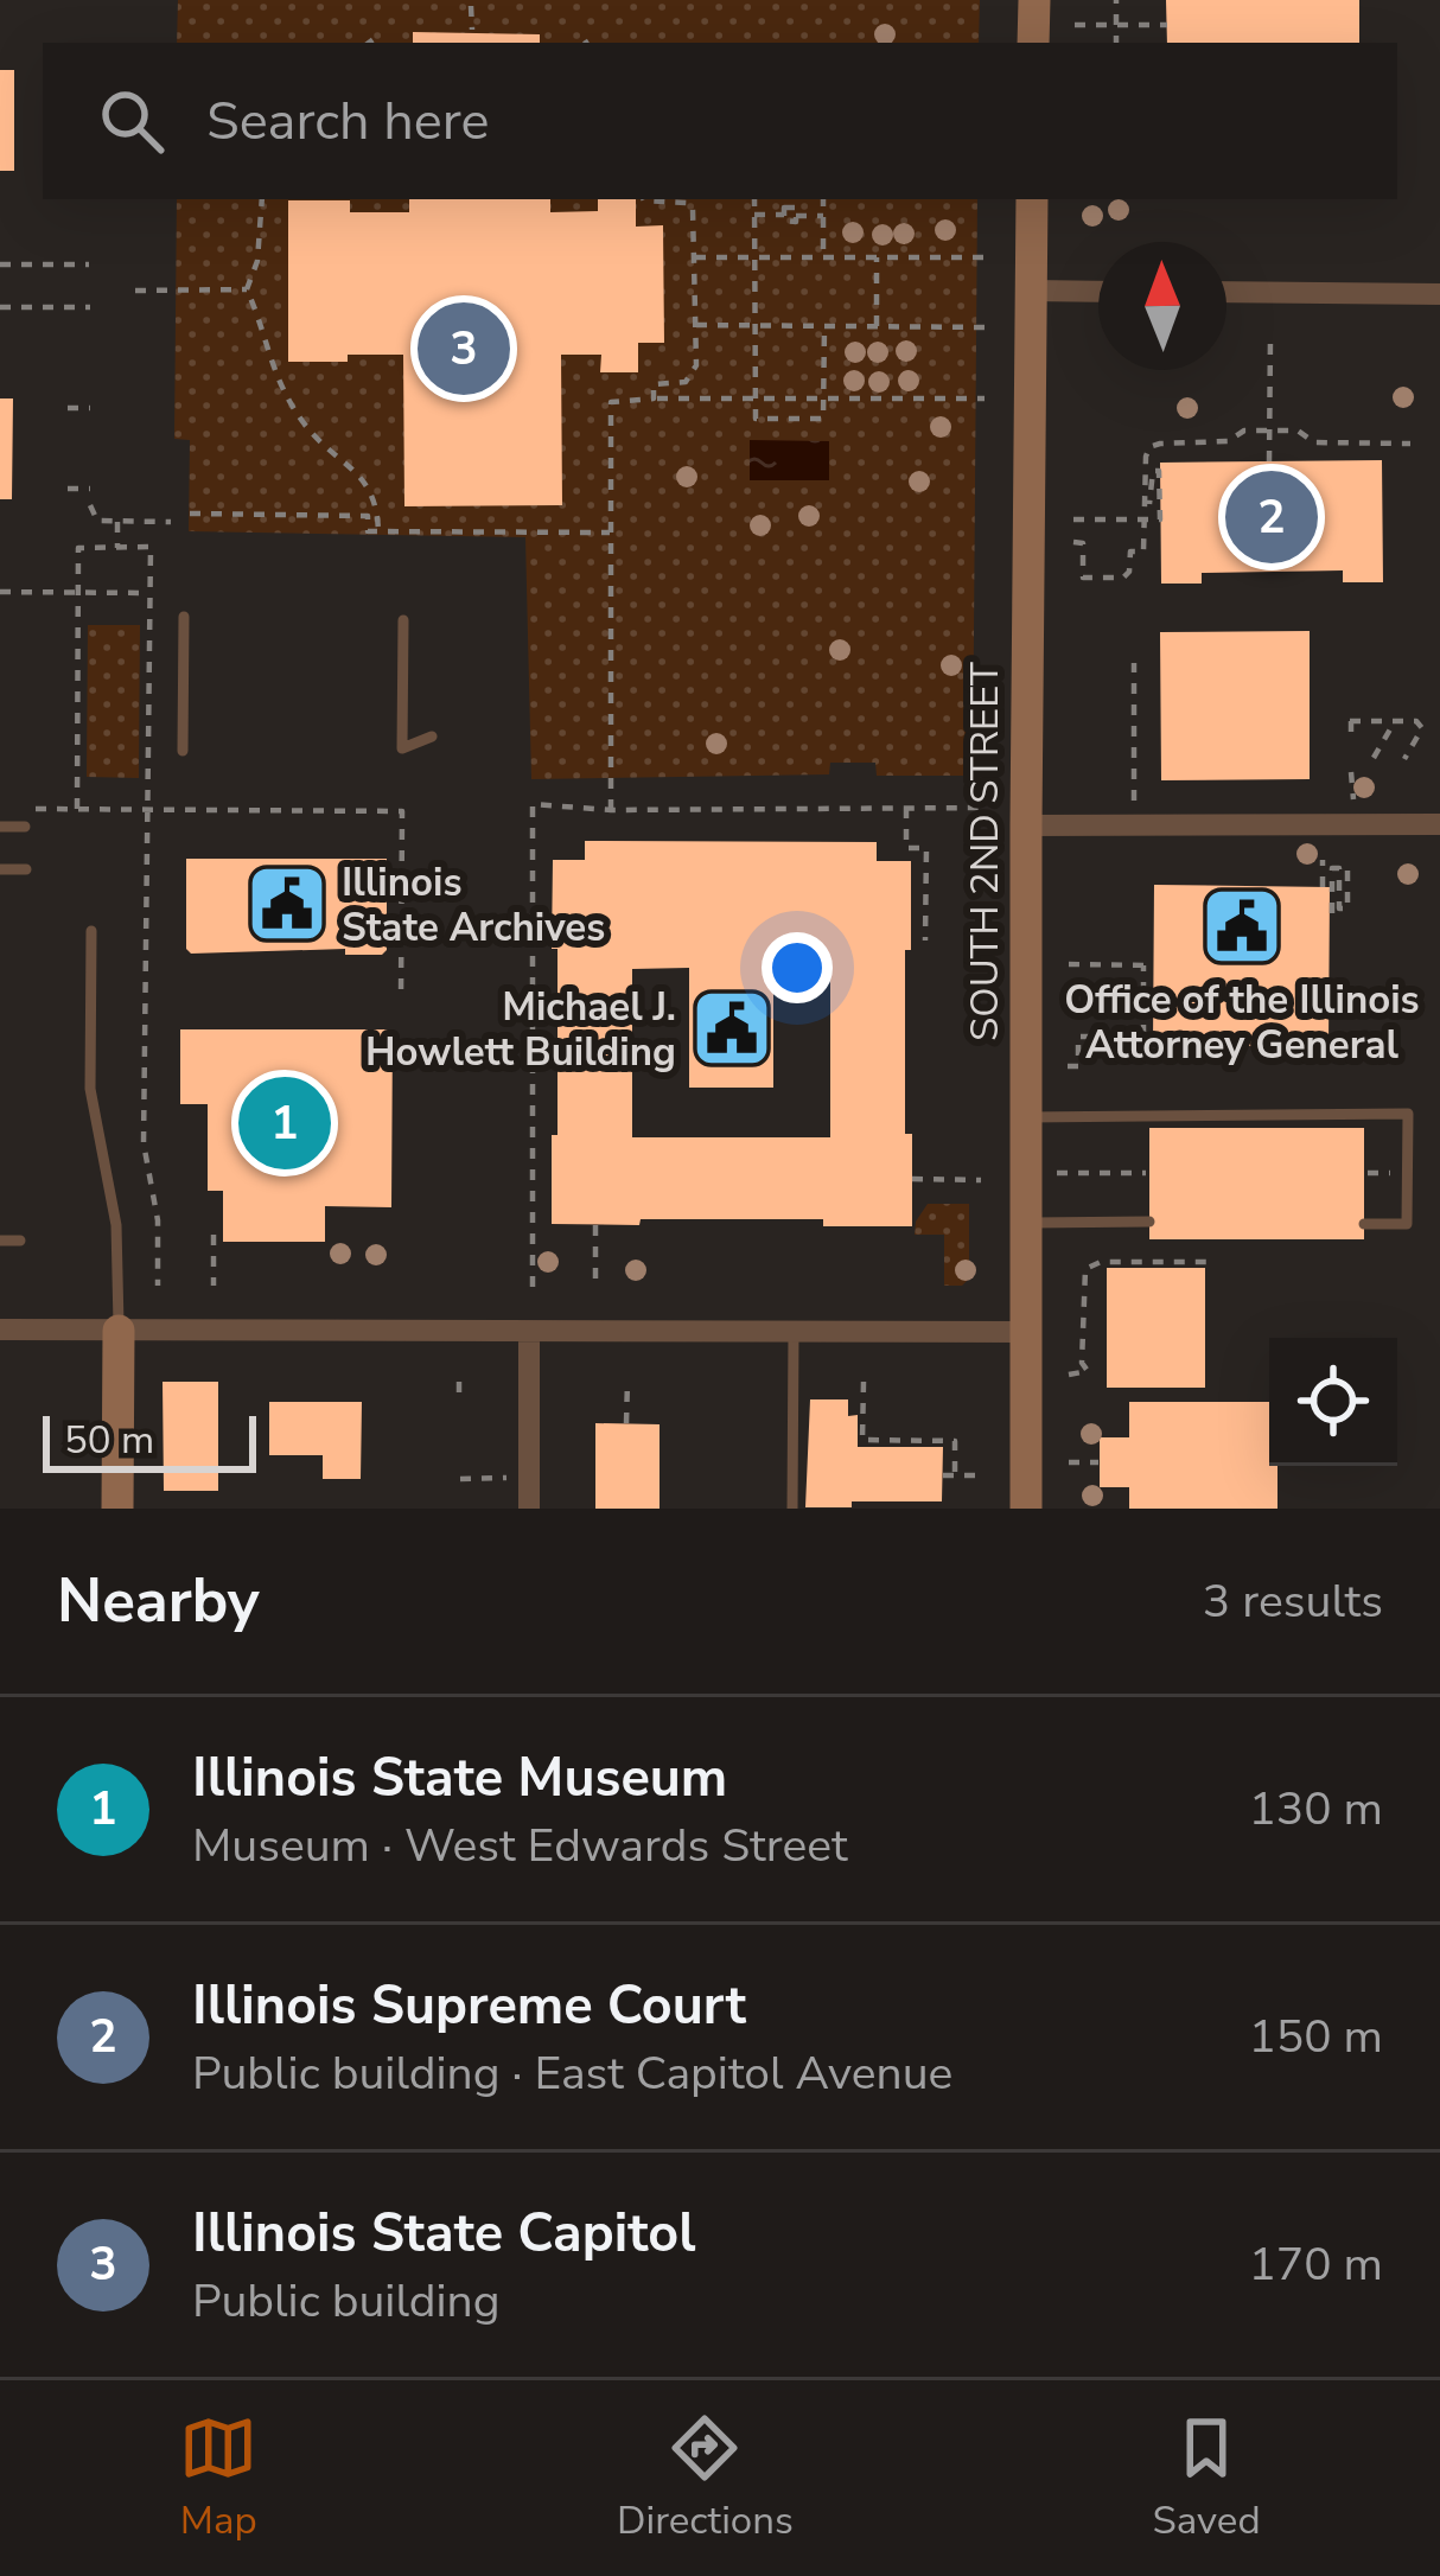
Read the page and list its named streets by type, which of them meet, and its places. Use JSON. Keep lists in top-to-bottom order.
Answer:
{
  "streets": {
    "main road": ["SOUTH 2ND STREET"]
  },
  "places": {
    "public building": ["Illinois State Archives", "Office of the Illinois Attorney General", "Michael J. Howlett Building"]
  },
  "scale_bar": "50 m",
  "north": "top",
  "page": {
    "search": "Search here",
    "pins": ["3", "2", "1"],
    "scale": "50 m",
    "heading": ["Nearby", "3 results"],
    "list": [
      {
        "mark": "1",
        "name": "Illinois State Museum",
        "note": "Museum · West Edwards Street",
        "value": "130 m"
      },
      {
        "mark": "2",
        "name": "Illinois Supreme Court",
        "note": "Public building · East Capitol Avenue",
        "value": "150 m"
      },
      {
        "mark": "3",
        "name": "Illinois State Capitol",
        "note": "Public building",
        "value": "170 m"
      }
    ],
    "nav": ["Map", "Directions", "Saved"]
  }
}
